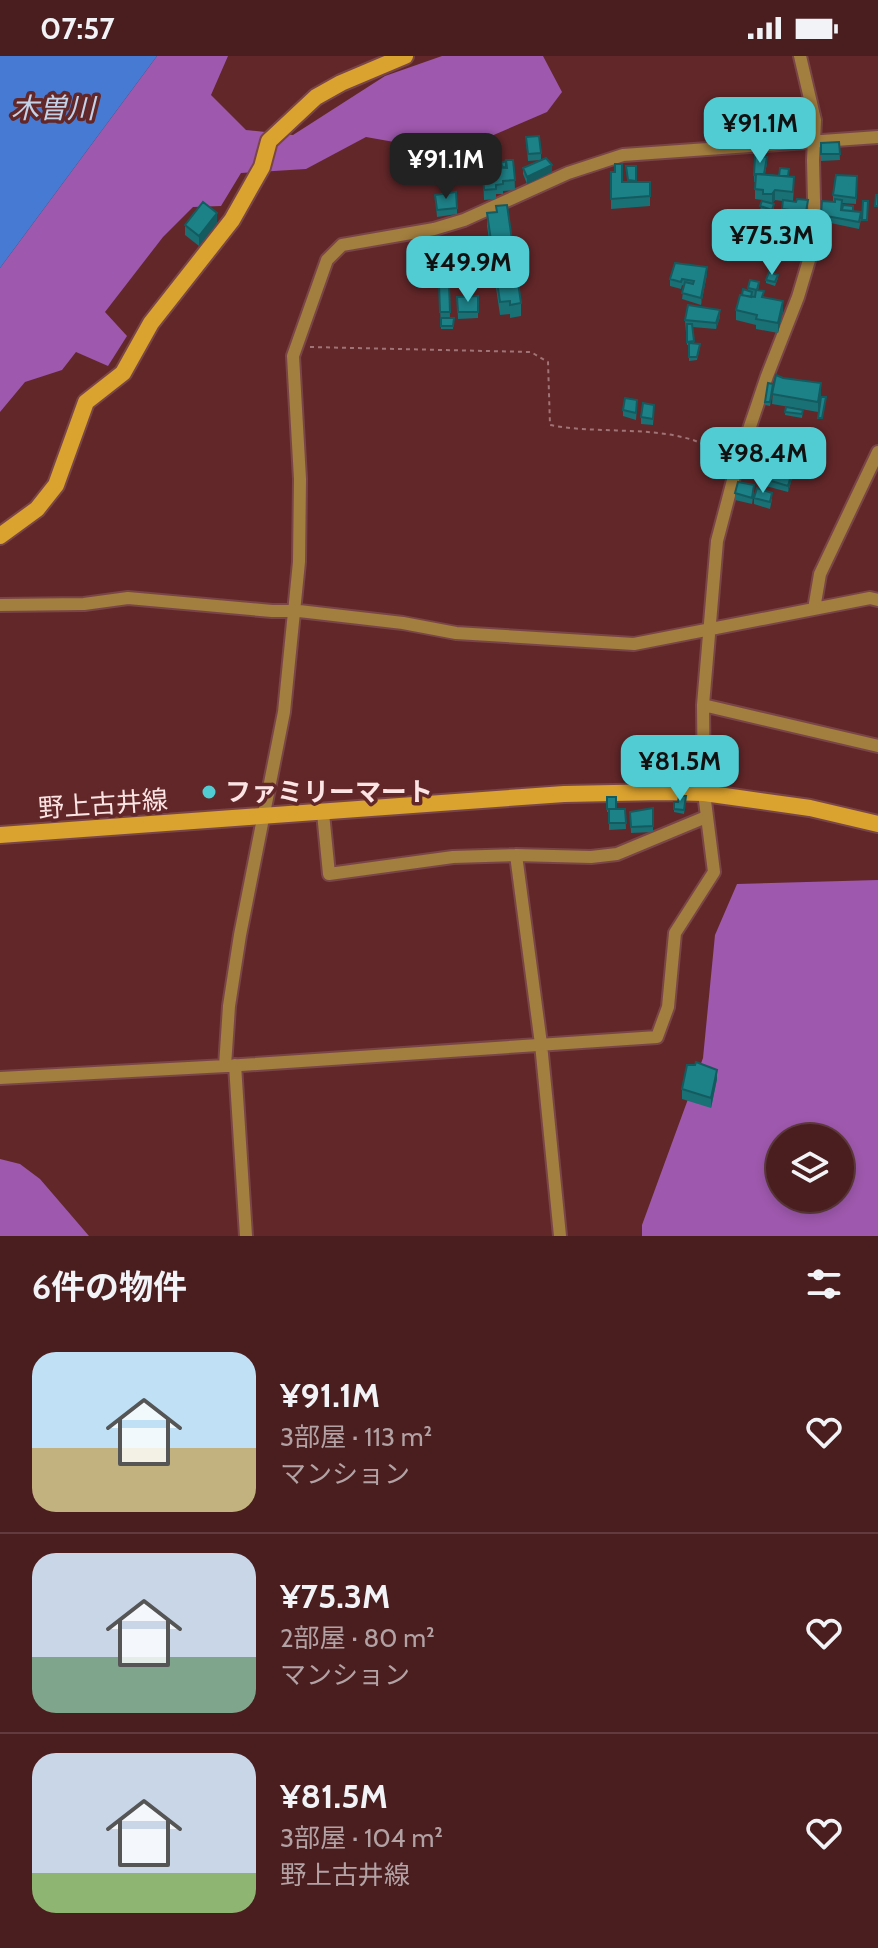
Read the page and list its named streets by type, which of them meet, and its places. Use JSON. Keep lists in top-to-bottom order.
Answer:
{
  "streets": {
    "main road": ["野上古井線"]
  },
  "water": ["木曽川"],
  "places": ["ファミリーマート"],
  "page": {
    "status": "07:57",
    "price": [
      "¥91.1M",
      "¥91.1M",
      "¥75.3M",
      "¥49.9M",
      "¥98.4M",
      "¥81.5M"
    ],
    "heading": "6件の物件",
    "list": [
      {
        "name": "¥91.1M",
        "note": "3部屋 · 113 m² · マンション"
      },
      {
        "name": "¥75.3M",
        "note": "2部屋 · 80 m² · マンション"
      },
      {
        "name": "¥81.5M",
        "note": "3部屋 · 104 m² · 野上古井線"
      }
    ]
  }
}
